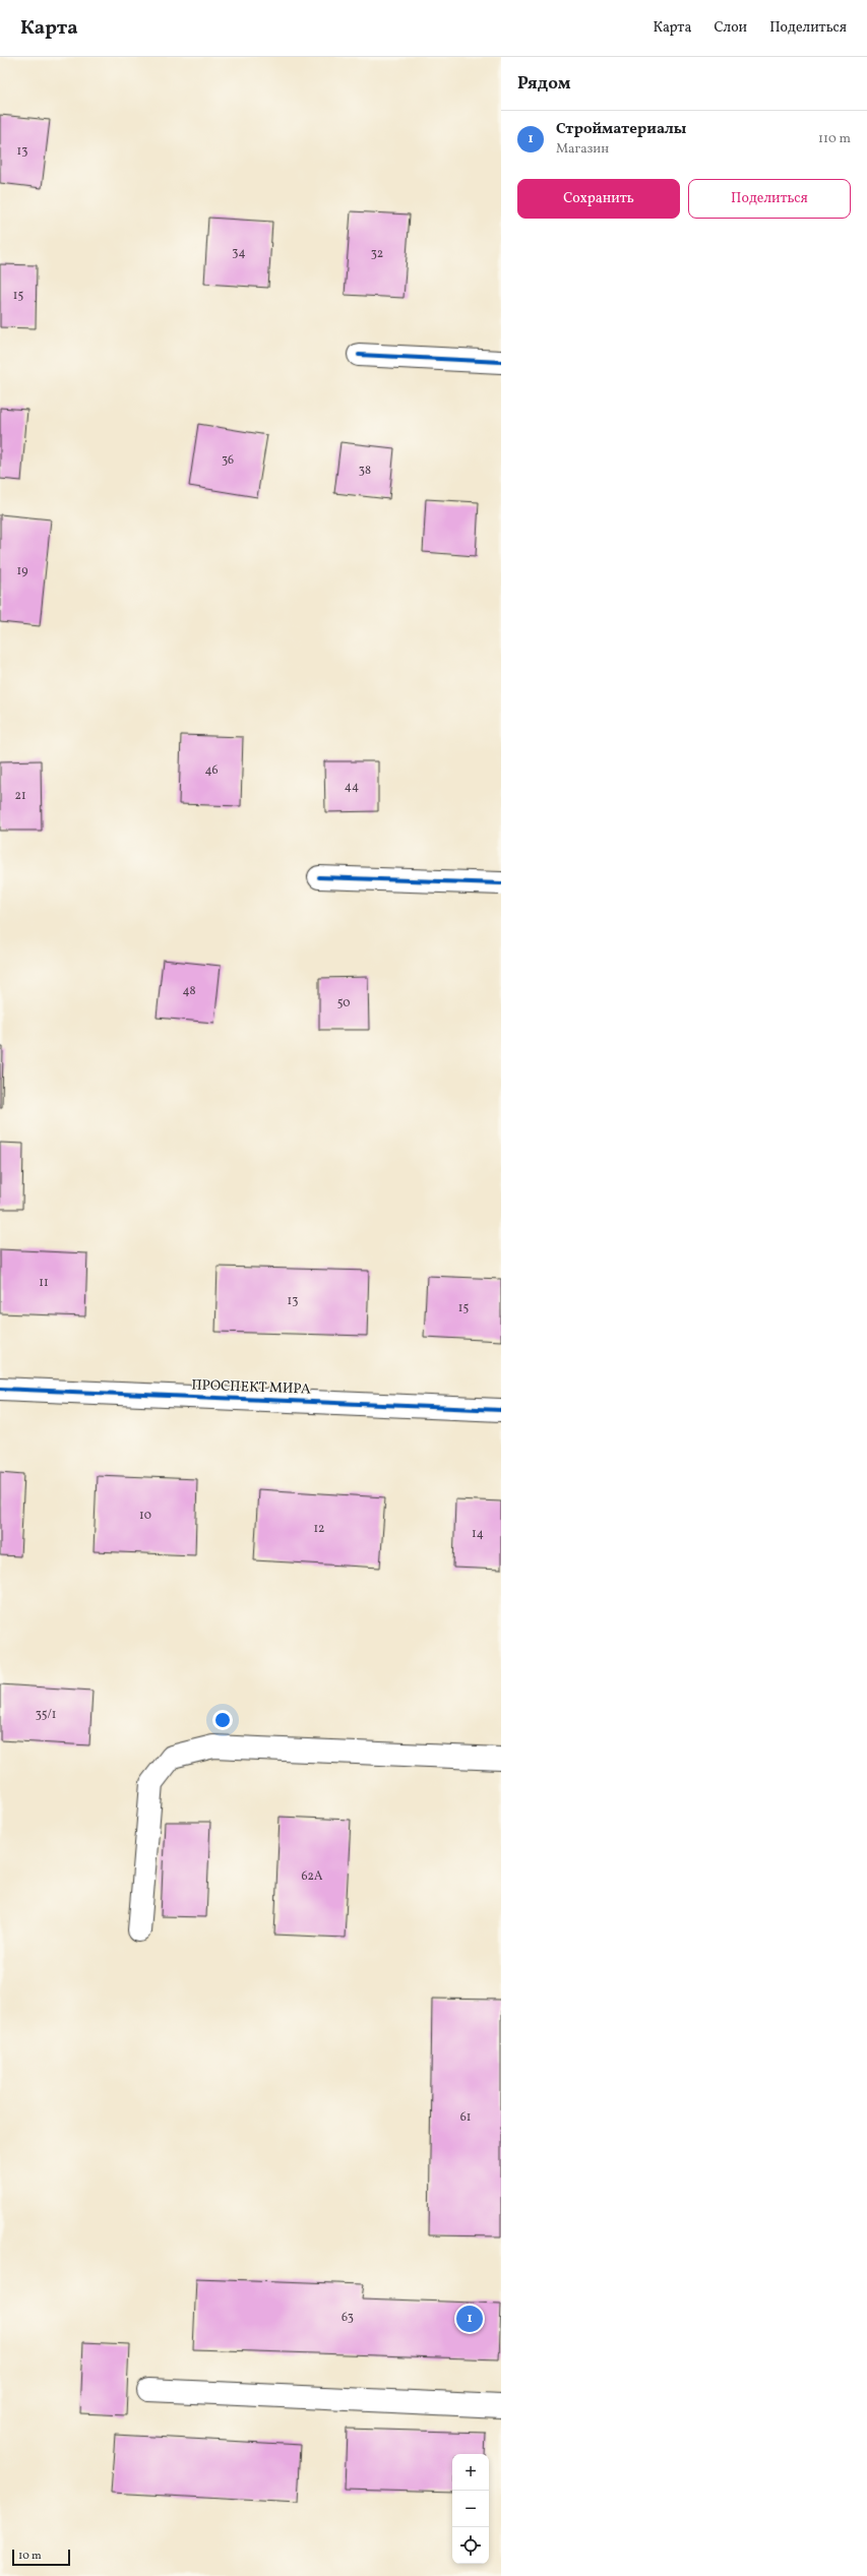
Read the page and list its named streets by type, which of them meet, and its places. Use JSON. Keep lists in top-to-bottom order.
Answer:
{
  "streets": {
    "street": ["ПРОСПЕКТ МИРА"]
  },
  "house_numbers": [
    "13",
    "34",
    "32",
    "15",
    "36",
    "38",
    "19",
    "46",
    "44",
    "21",
    "48",
    "50",
    "11",
    "13",
    "15",
    "10",
    "12",
    "14",
    "35/1",
    "62А",
    "61",
    "63"
  ],
  "scale_bar": "10 m",
  "page": {
    "header": "Карта",
    "nav": ["Карта", "Слои", "Поделиться"],
    "heading": "Рядом",
    "list": [
      {
        "mark": "1",
        "name": "Стройматериалы",
        "note": "Магазин",
        "value": "110 m"
      }
    ],
    "buttons": ["Сохранить", "Поделиться"],
    "pins": "1",
    "map_buttons": ["+", "−"],
    "scale": "10 m"
  }
}
